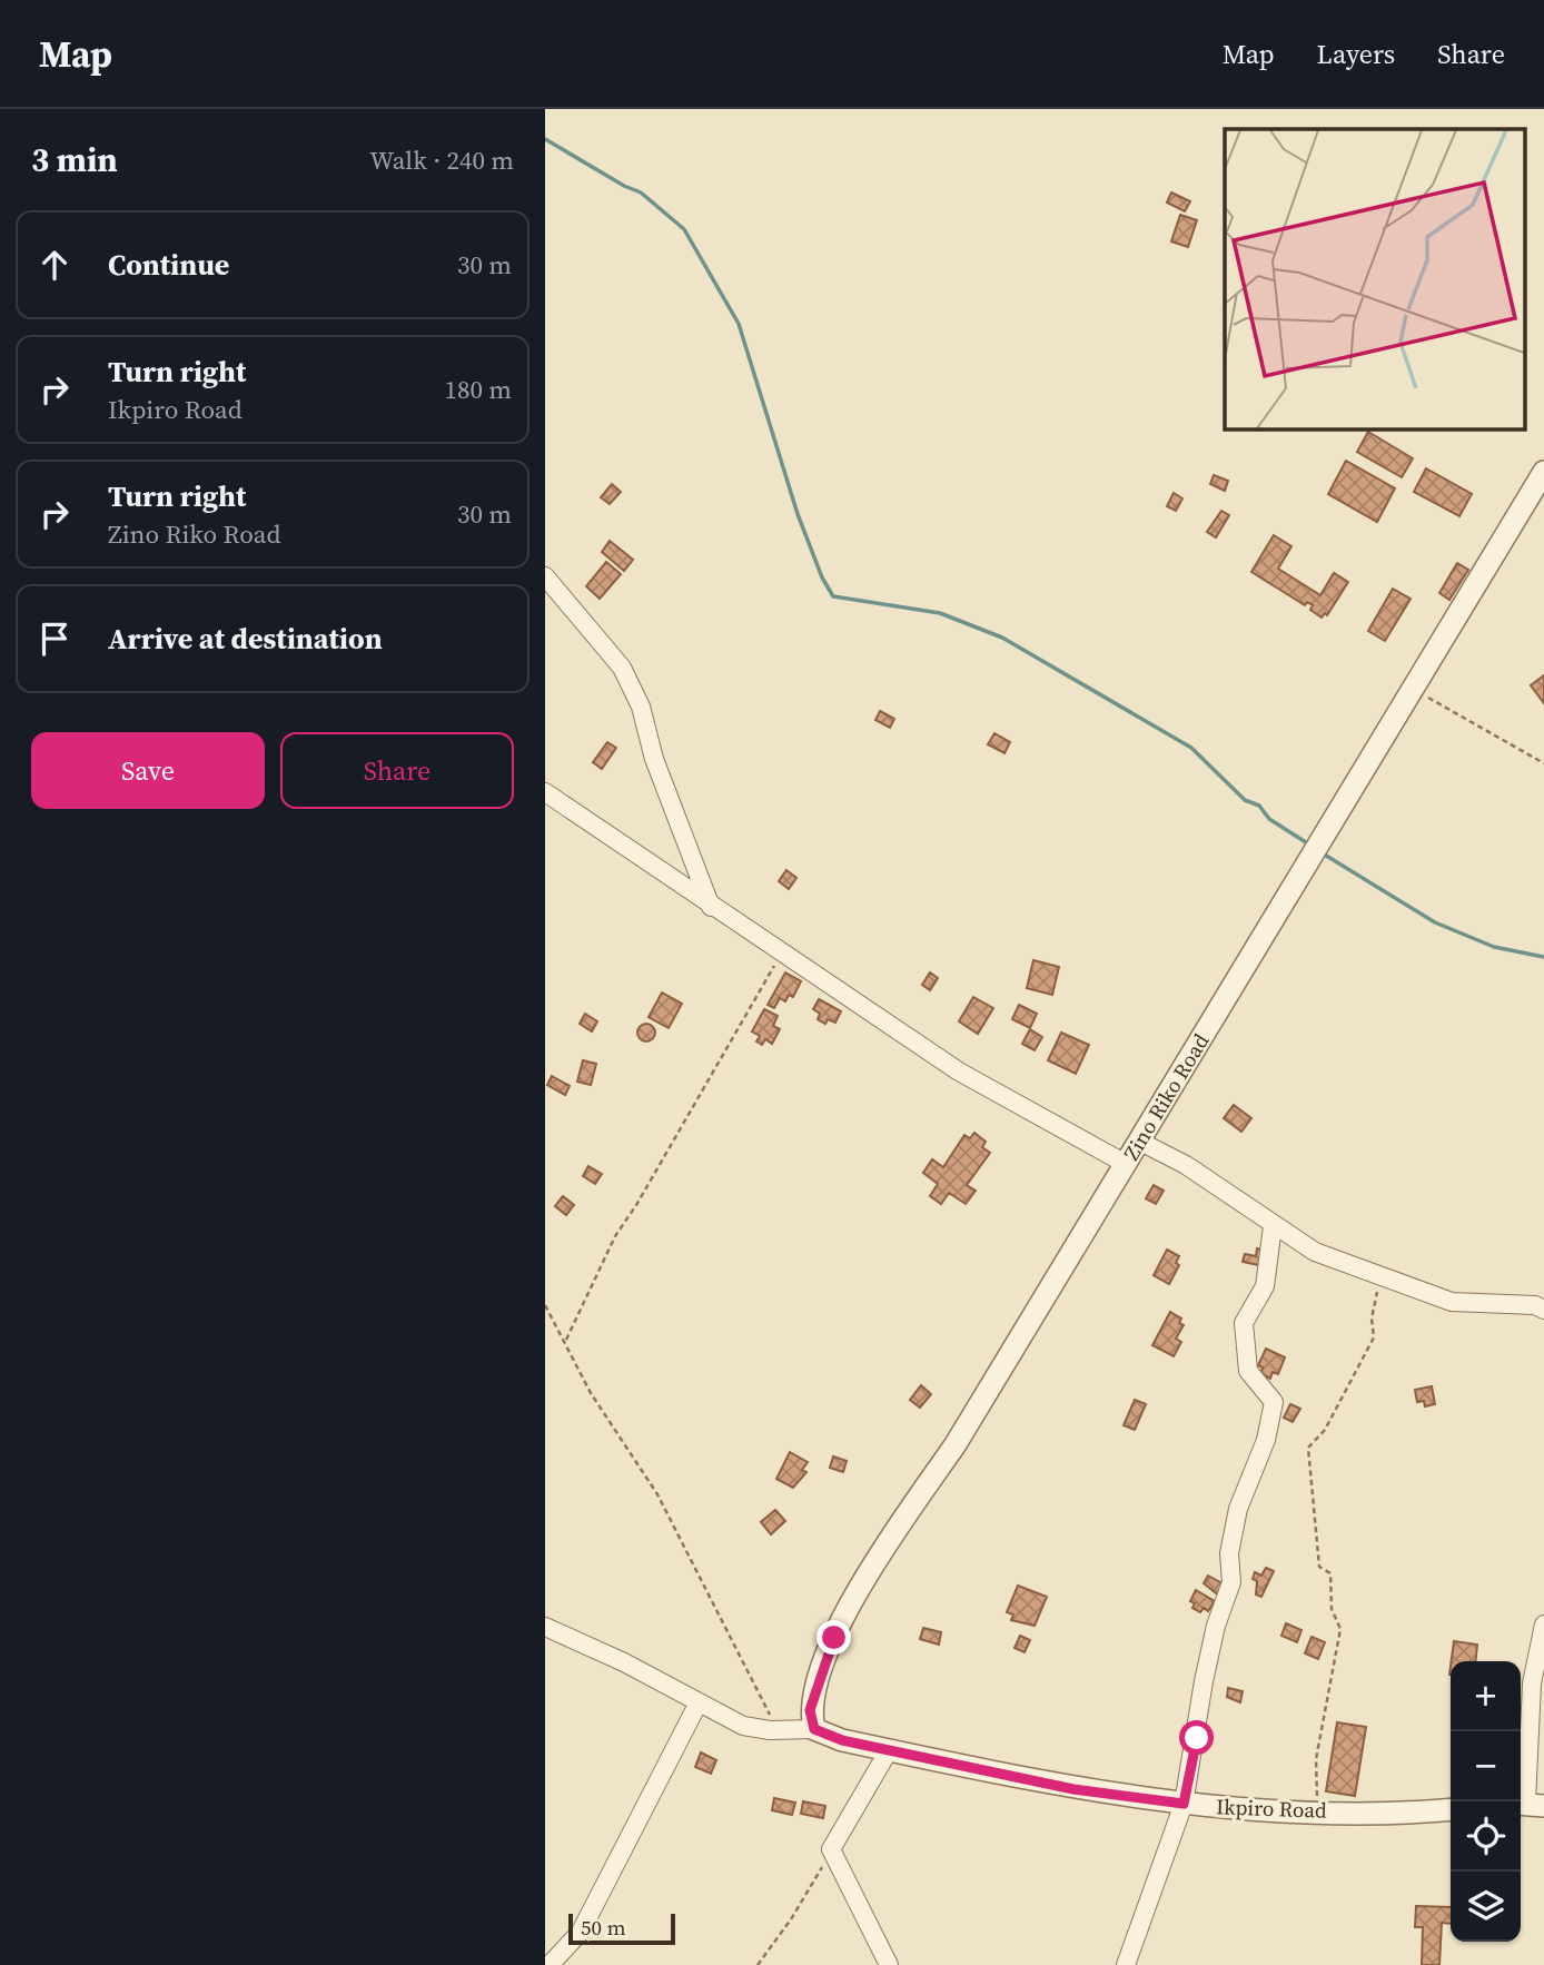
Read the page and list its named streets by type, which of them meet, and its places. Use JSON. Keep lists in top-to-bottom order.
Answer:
{
  "streets": {
    "street": ["Zino Riko Road", "Ikpiro Road"]
  },
  "crossings": [
    ["Zino Riko Road", "Ikpiro Road"]
  ],
  "scale_bar": "50 m",
  "page": {
    "header": "Map",
    "nav": ["Map", "Layers", "Share"],
    "heading": ["3 min", "Walk · 240 m"],
    "list": [
      ["Continue", "30 m"],
      ["Turn right", "Ikpiro Road", "180 m"],
      ["Turn right", "Zino Riko Road", "30 m"],
      "Arrive at destination"
    ],
    "buttons": ["Save", "Share"],
    "map_buttons": ["+", "−"],
    "scale": "50 m"
  }
}
